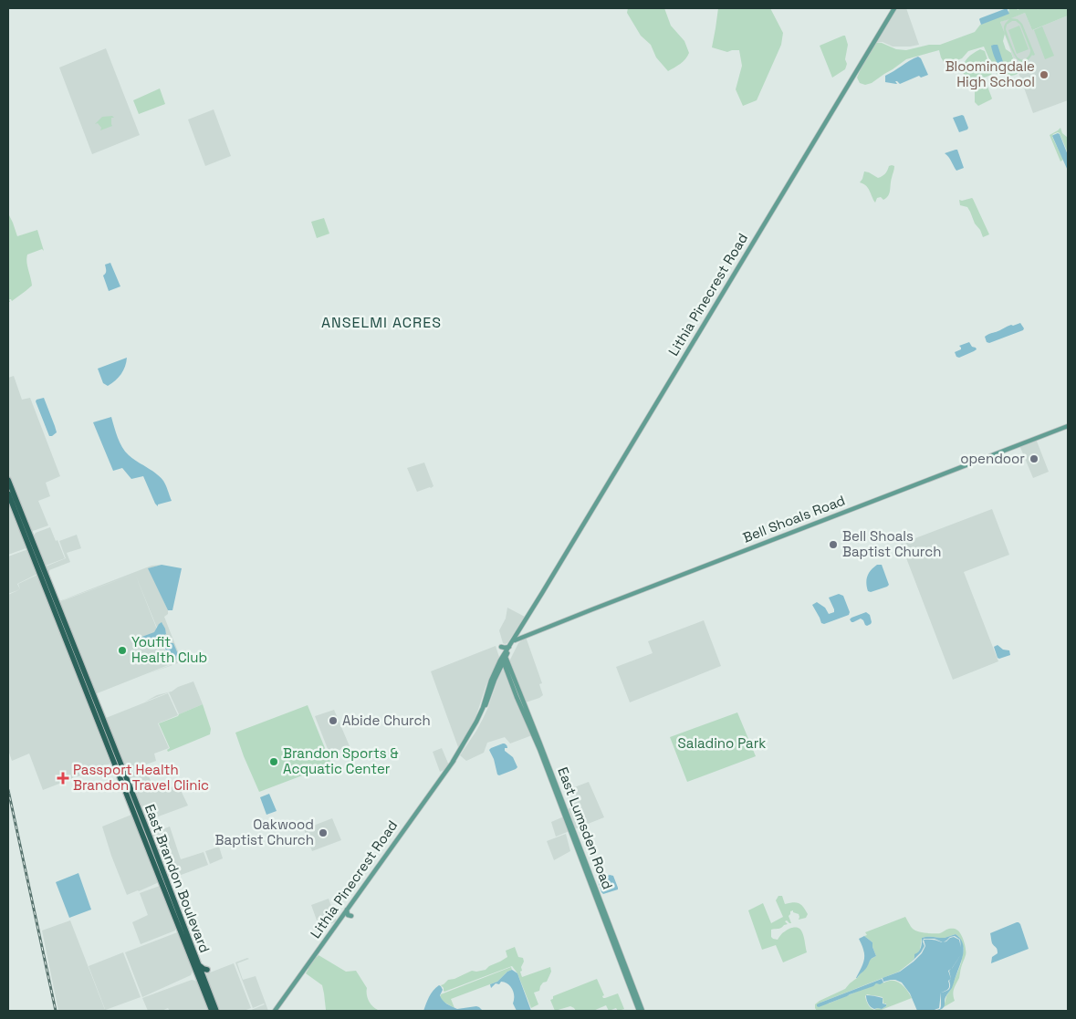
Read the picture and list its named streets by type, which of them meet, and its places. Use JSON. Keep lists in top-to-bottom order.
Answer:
{
  "streets": {
    "highway": ["East Brandon Boulevard"],
    "main road": ["Lithia Pinecrest Road", "Bell Shoals Road", "East Lumsden Road"]
  },
  "crossings": [
    ["Lithia Pinecrest Road", "Bell Shoals Road"],
    ["Lithia Pinecrest Road", "East Lumsden Road"]
  ],
  "districts": ["ANSELMI ACRES"],
  "parks": ["Saladino Park"],
  "places": {
    "other": [
      "Bloomingdale High School",
      "opendoor",
      "Bell Shoals Baptist Church",
      "Youfit Health Club",
      "Abide Church",
      "Brandon Sports & Acquatic Center",
      "Oakwood Baptist Church"
    ],
    "health": ["Passport Health Brandon Travel Clinic"]
  }
}
